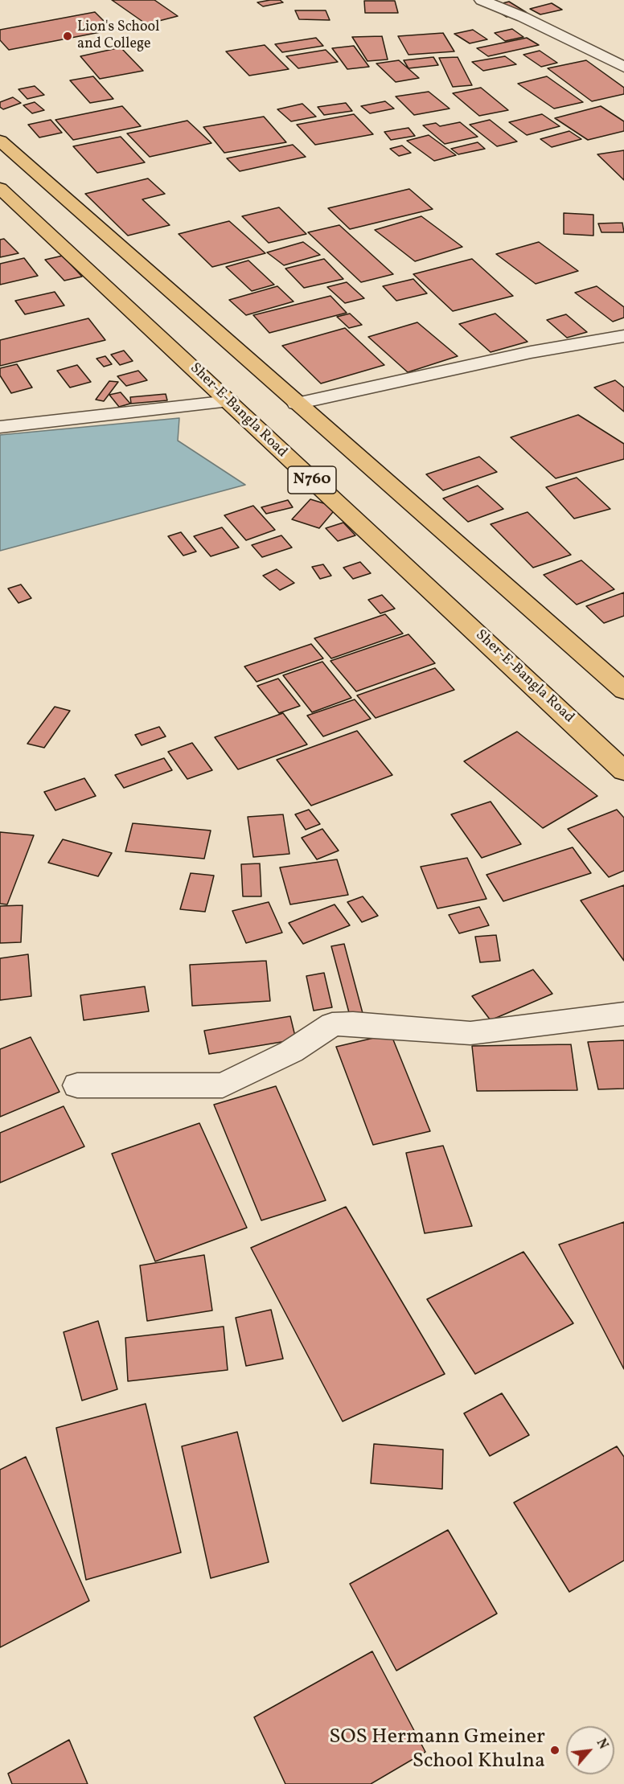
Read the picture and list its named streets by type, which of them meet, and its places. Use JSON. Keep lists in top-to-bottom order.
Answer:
{
  "streets": {
    "highway": ["Sher-E-Bangla Road", "N760"]
  },
  "places": ["Lion's School and College", "SOS Hermann Gmeiner School Khulna"],
  "north": "top right"
}
